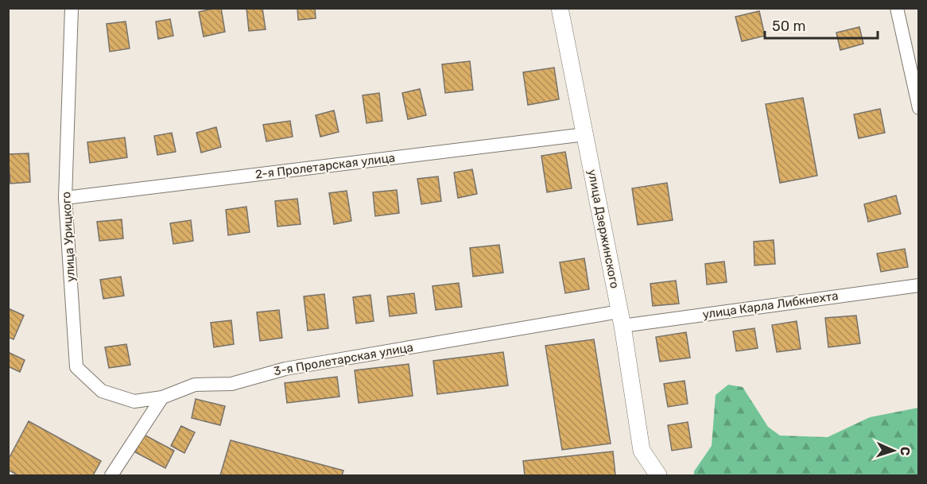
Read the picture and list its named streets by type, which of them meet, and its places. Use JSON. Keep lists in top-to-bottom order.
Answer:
{
  "streets": {
    "street": [
      "2-я Пролетарская улица",
      "улица Дзержинского",
      "улица Урицкого",
      "улица Карла Либкнехта",
      "3-я Пролетарская улица"
    ]
  },
  "crossings": [
    ["2-я Пролетарская улица", "улица Дзержинского"],
    ["2-я Пролетарская улица", "улица Урицкого"],
    ["улица Дзержинского", "улица Карла Либкнехта"],
    ["улица Дзержинского", "3-я Пролетарская улица"],
    ["улица Урицкого", "3-я Пролетарская улица"],
    ["улица Карла Либкнехта", "3-я Пролетарская улица"]
  ],
  "scale_bar": "50 m",
  "north": "right"
}
